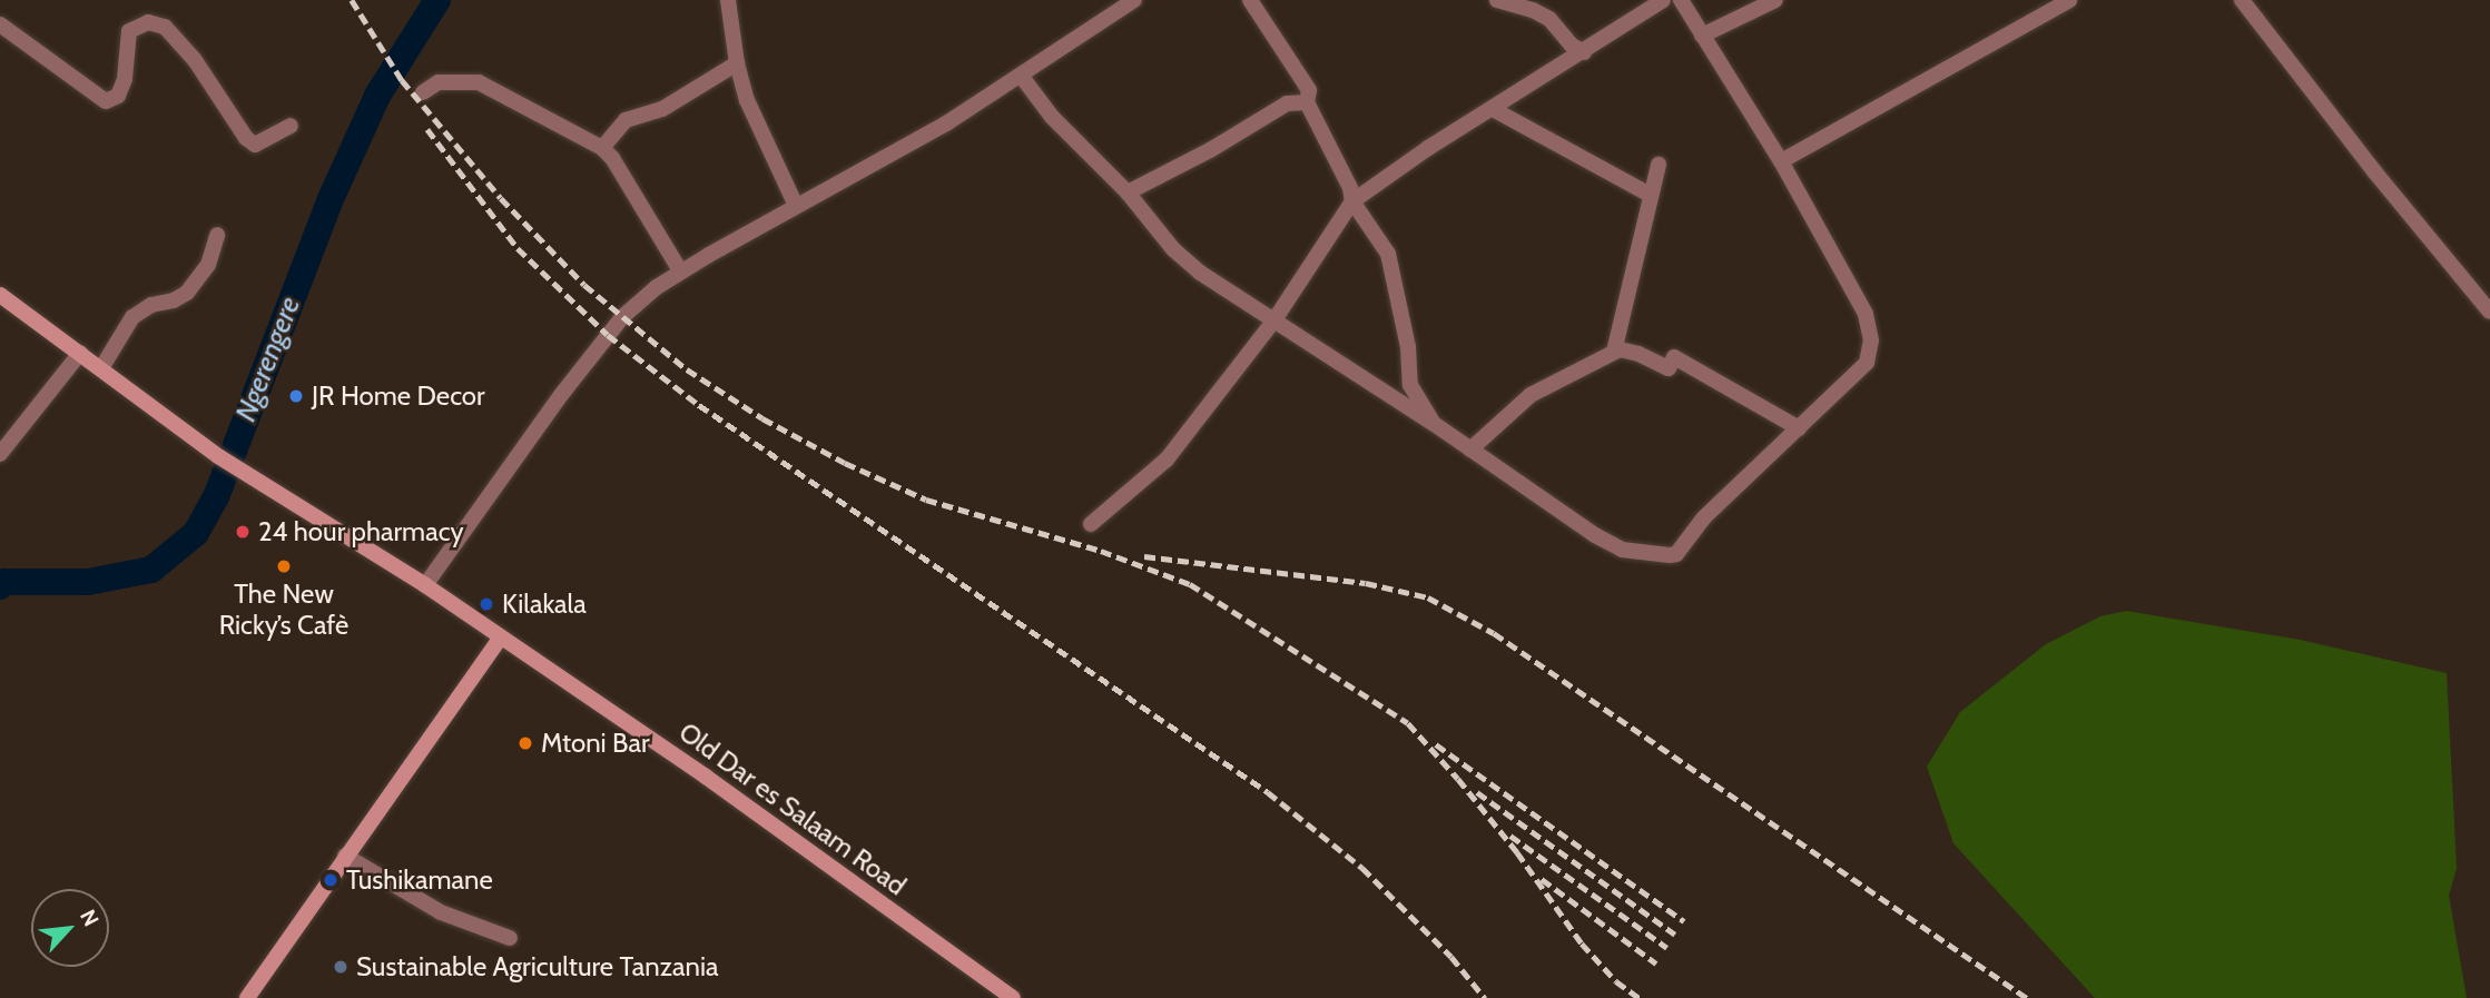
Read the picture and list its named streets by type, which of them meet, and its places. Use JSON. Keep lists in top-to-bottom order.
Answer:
{
  "streets": {
    "main road": ["Old Dar es Salaam Road"]
  },
  "water": ["Ngerengere"],
  "places": [
    "JR Home Decor",
    "24 hour pharmacy",
    "The New Ricky’s Cafè",
    "Kilakala",
    "Mtoni Bar",
    "Tushikamane",
    "Sustainable Agriculture Tanzania"
  ],
  "north": "top right"
}
